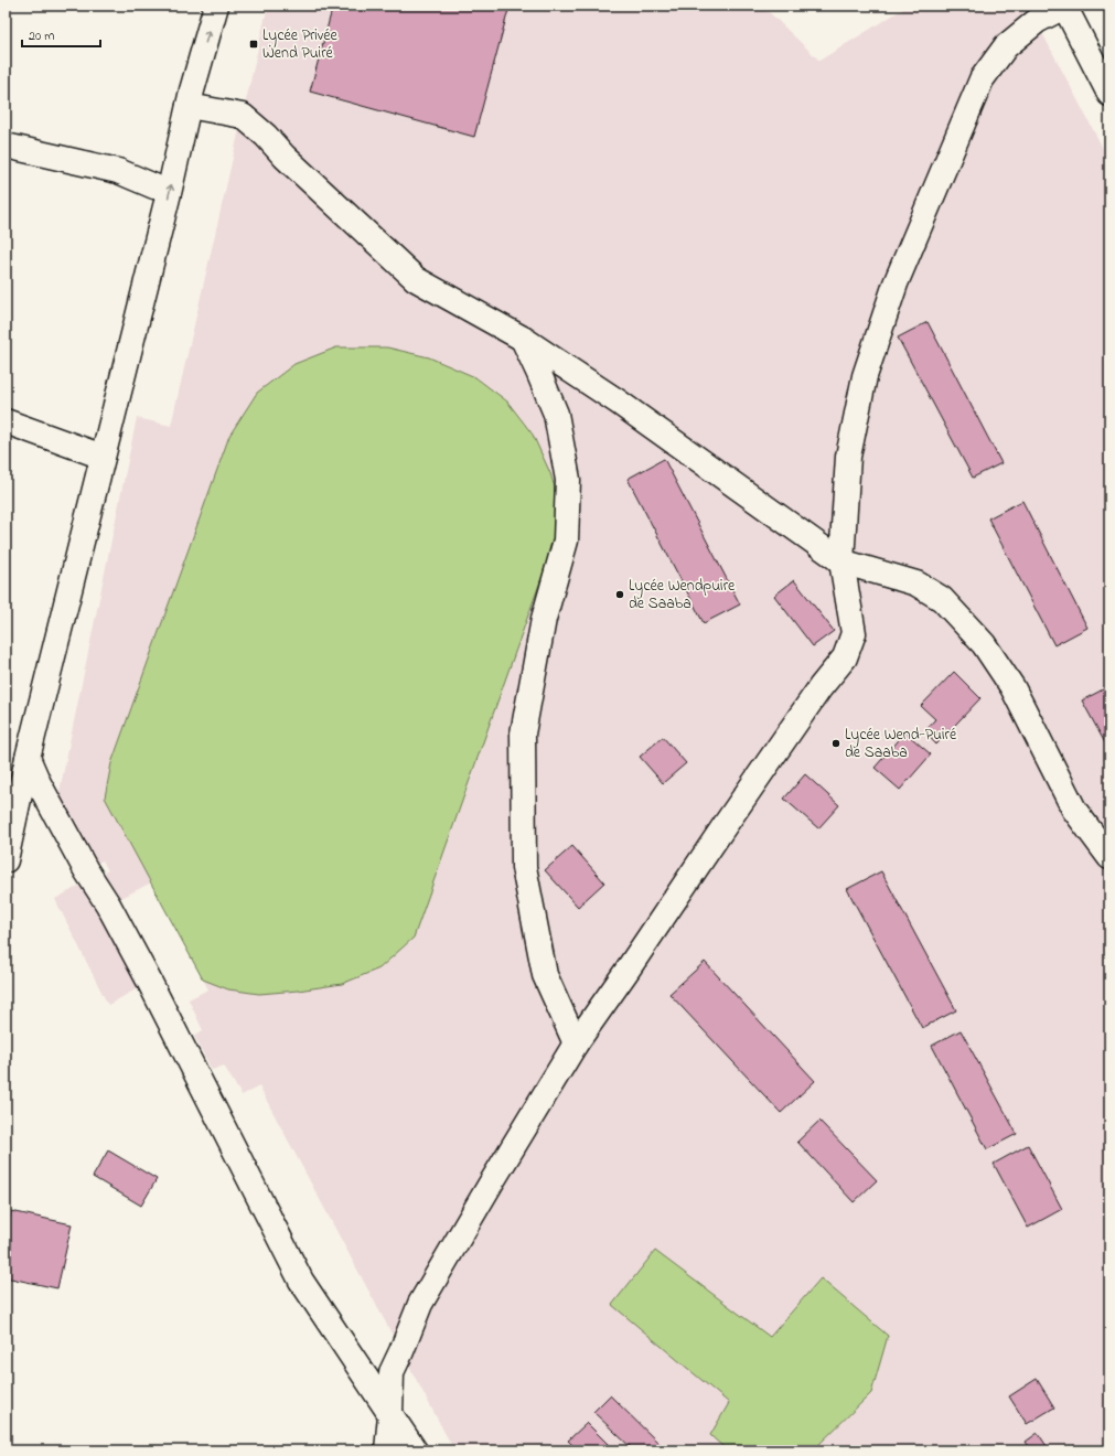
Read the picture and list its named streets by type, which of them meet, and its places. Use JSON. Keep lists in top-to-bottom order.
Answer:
{
  "places": {
    "transit": ["Lycée Privée Wend Puiré"],
    "other": ["Lycée Wendpuire de Saaba", "Lycée Wend-Puiré de Saaba"]
  },
  "scale_bar": "20 m"
}
